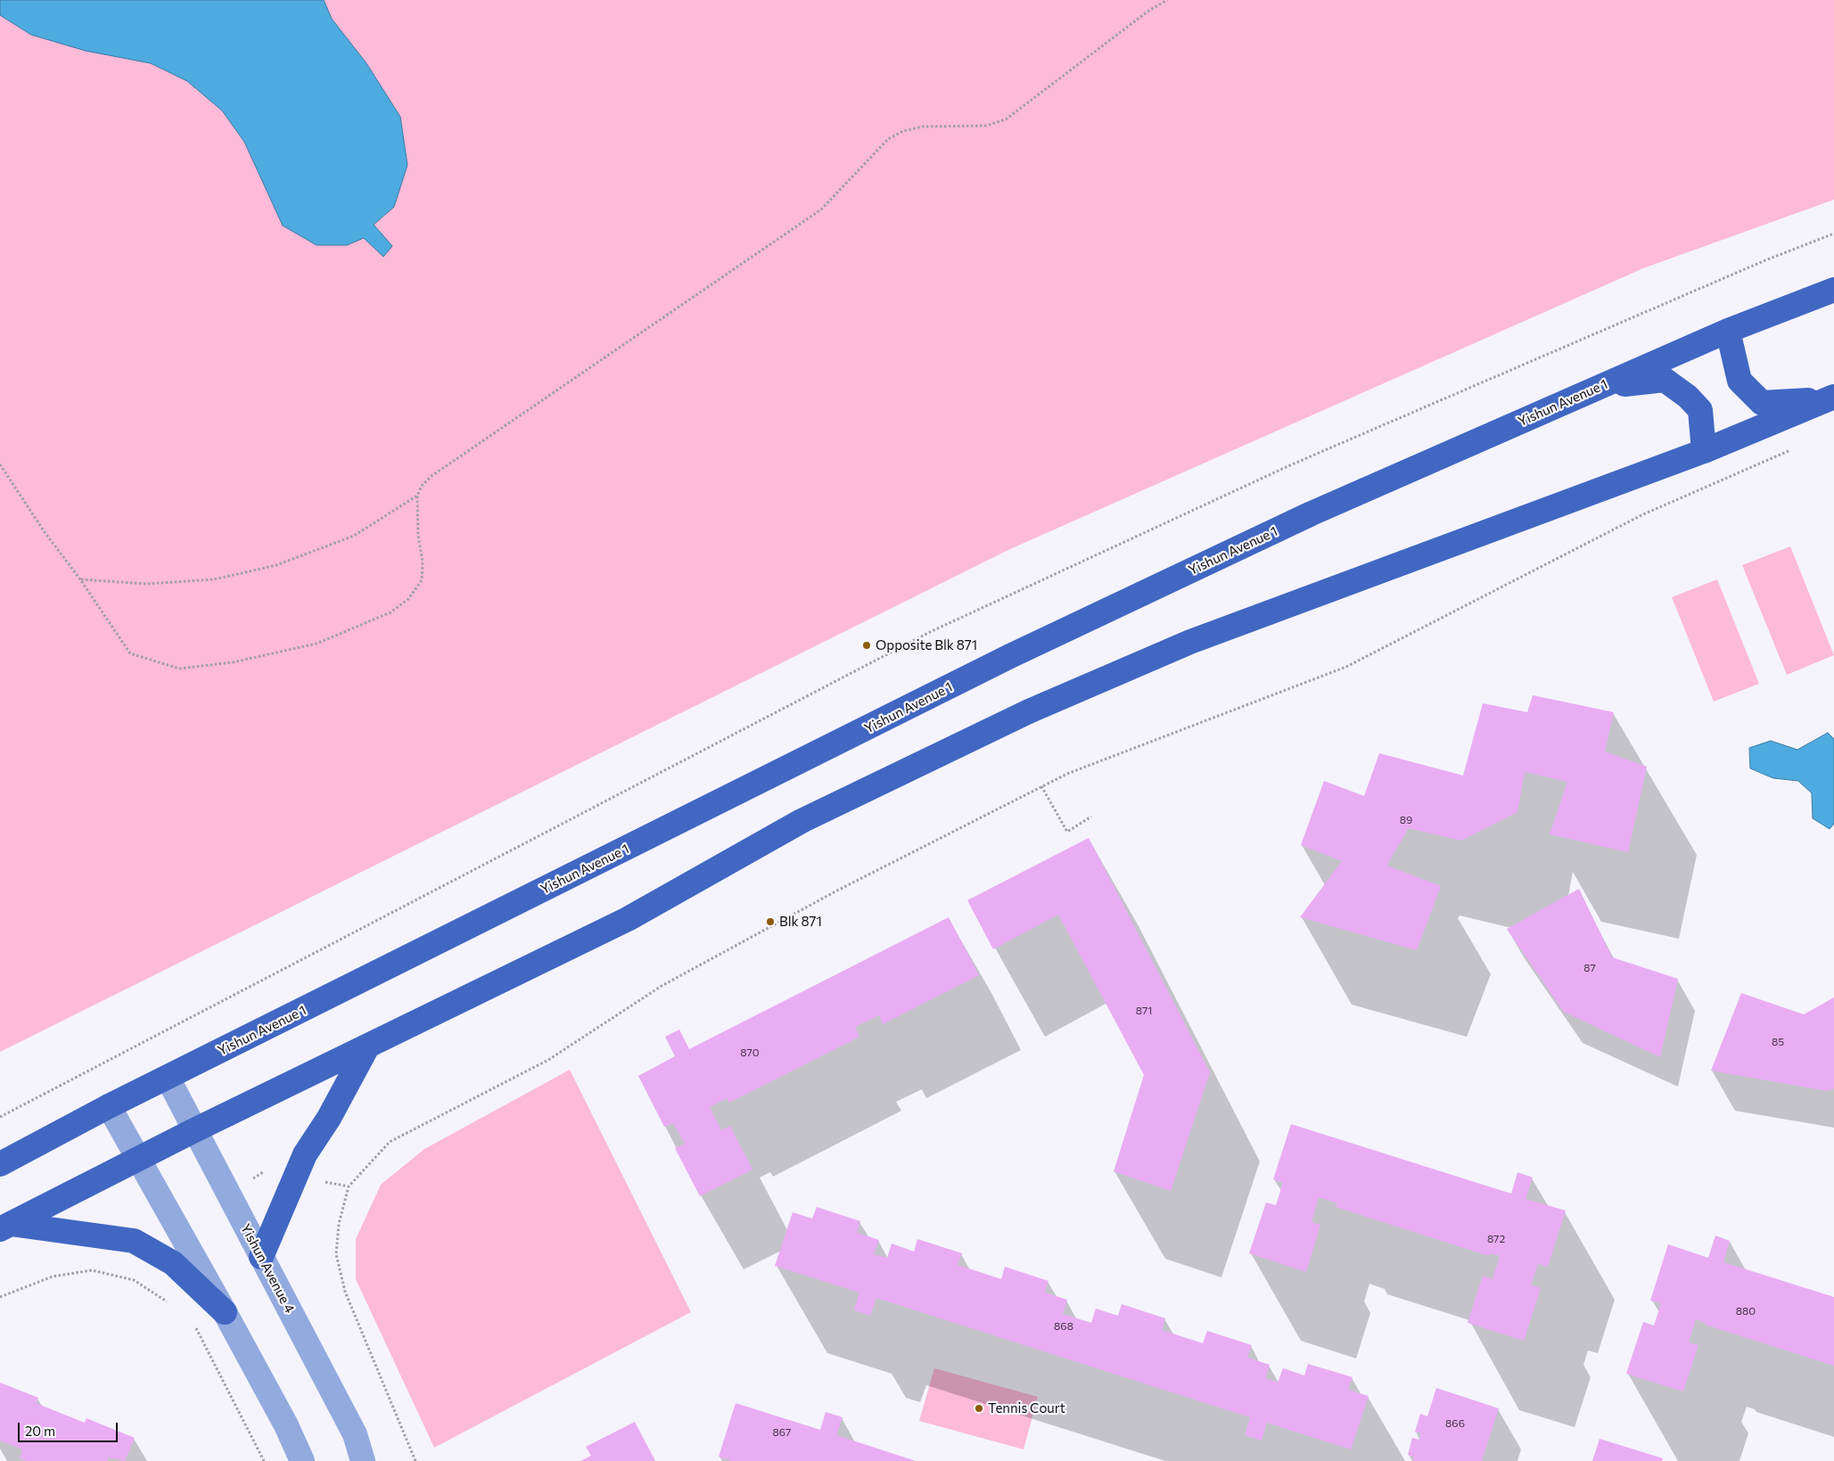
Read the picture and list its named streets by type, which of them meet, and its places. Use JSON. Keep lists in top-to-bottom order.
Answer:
{
  "streets": {
    "main road": ["Yishun Avenue 1"],
    "street": ["Yishun Avenue 4"]
  },
  "crossings": [
    ["Yishun Avenue 1", "Yishun Avenue 4"]
  ],
  "places": ["Opposite Blk 871", "Blk 871", "Tennis Court"],
  "house_numbers": [
    "89",
    "87",
    "871",
    "85",
    "870",
    "872",
    "880",
    "868",
    "866",
    "867"
  ],
  "scale_bar": "20 m"
}
